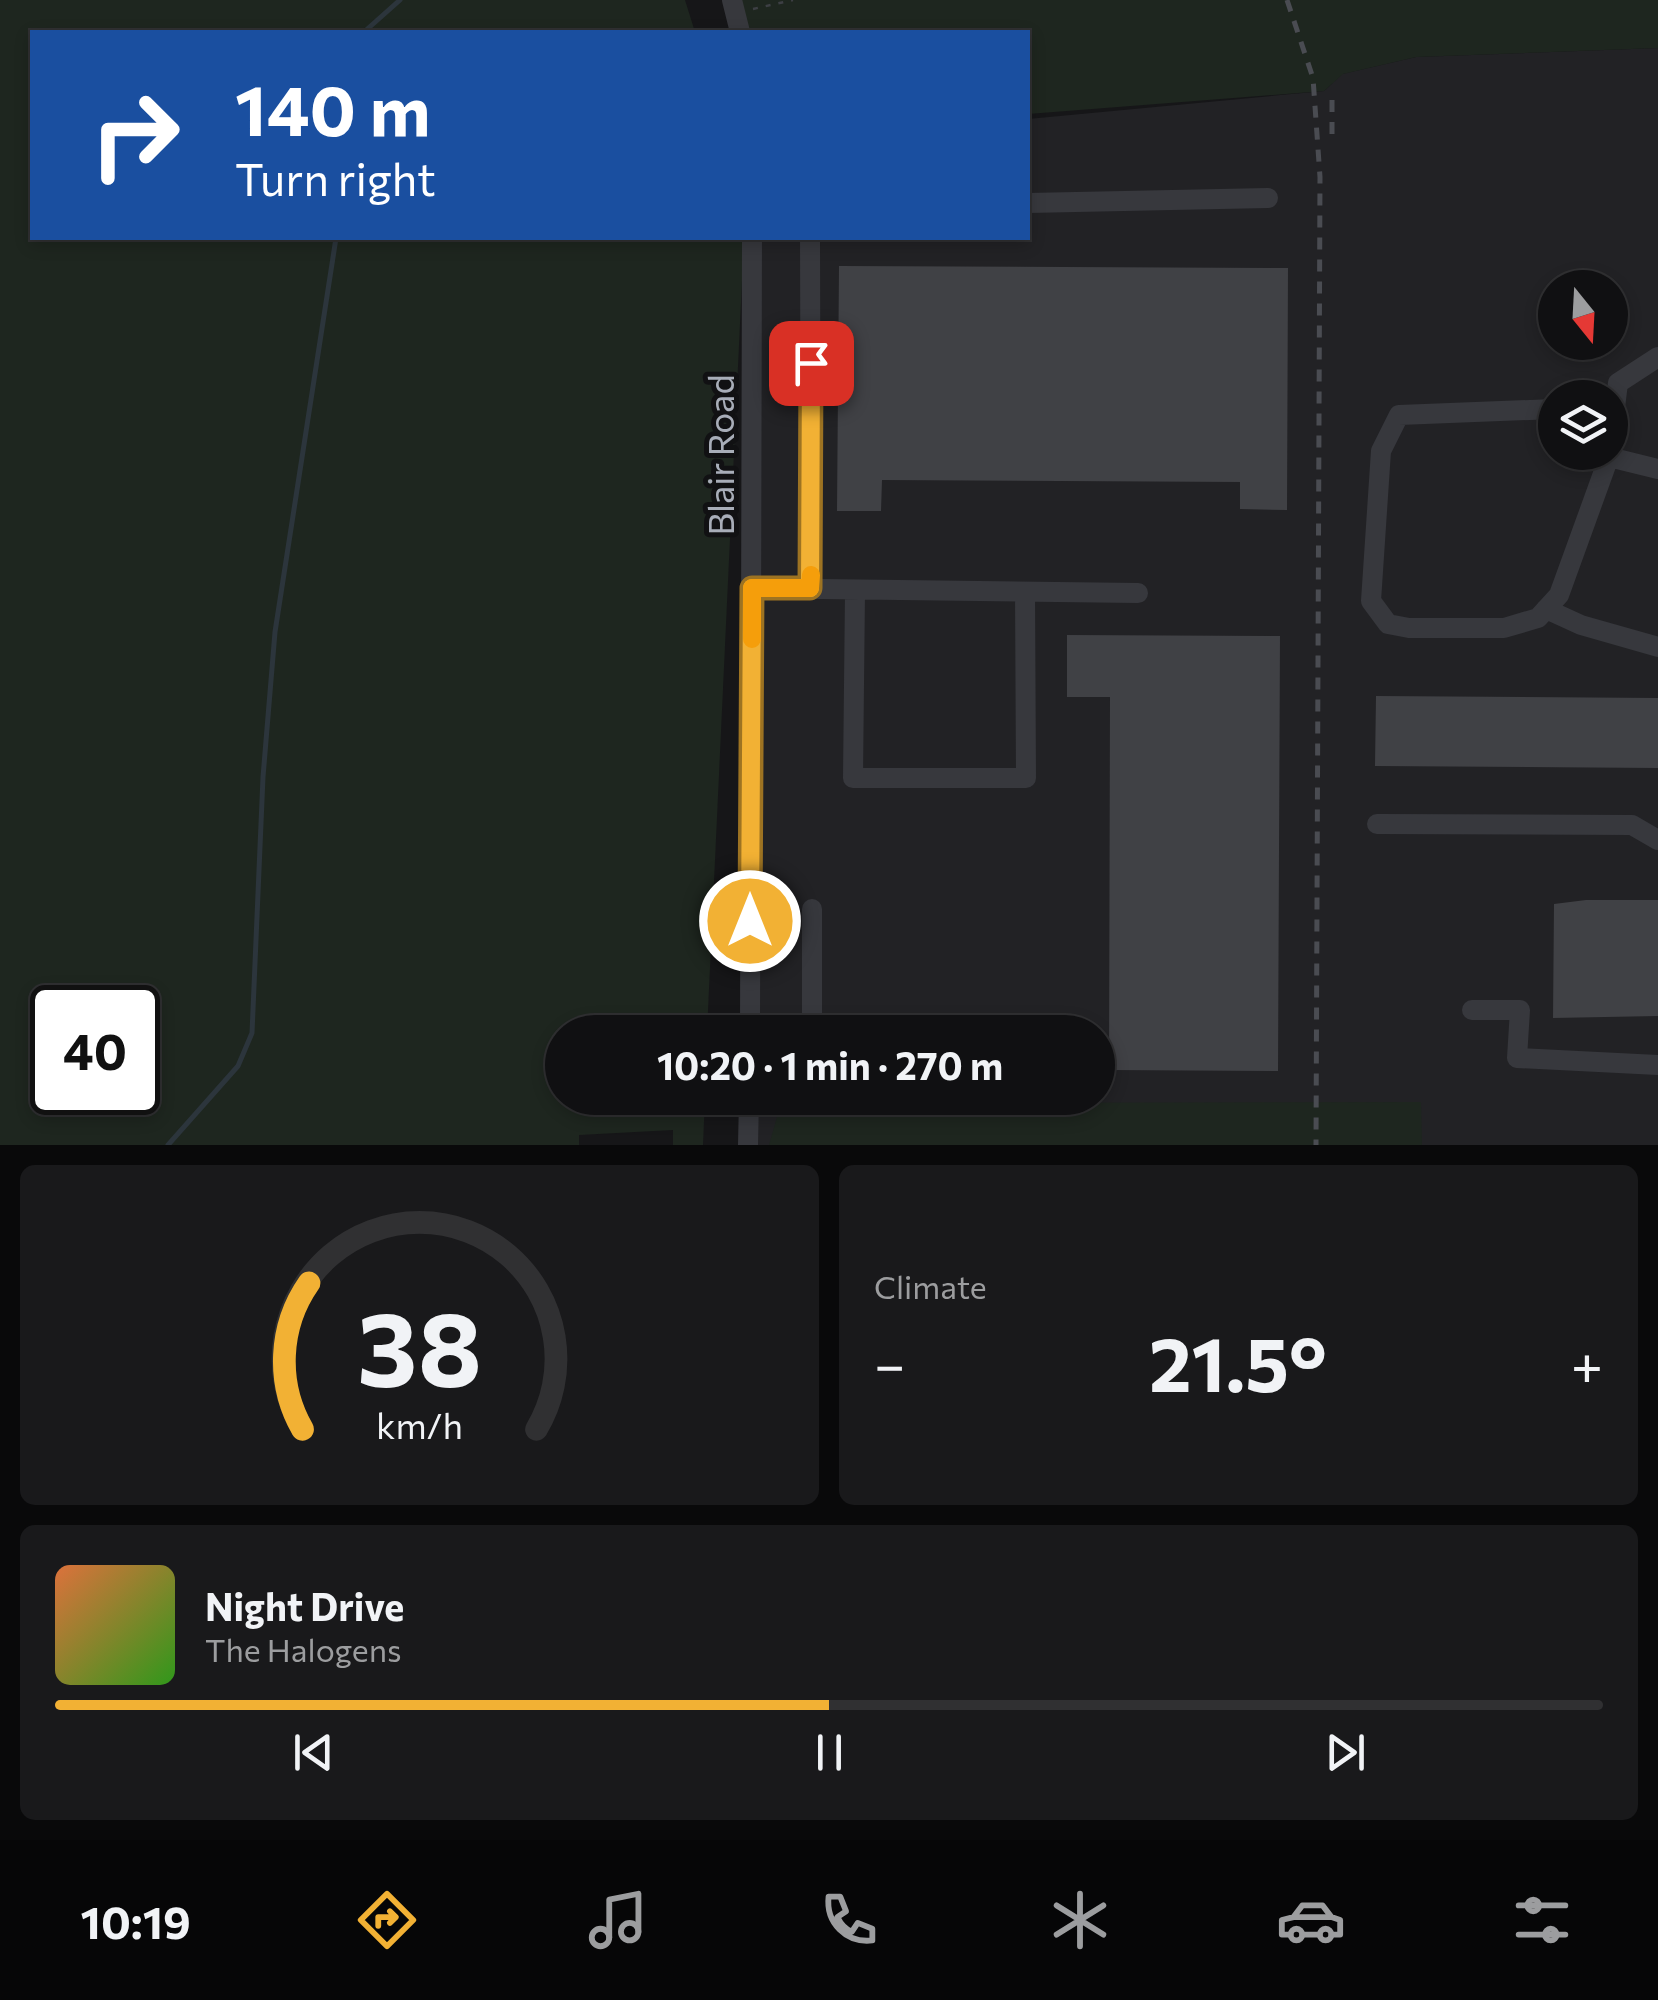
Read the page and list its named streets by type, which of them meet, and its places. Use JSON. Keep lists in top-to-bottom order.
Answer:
{
  "streets": {
    "street": ["Blair Road"]
  },
  "north": "bottom",
  "page": {
    "turn": ["140 m", "Turn right"],
    "limit": "40",
    "trip": "10:20 · 1 min · 270 m",
    "tile": "Climate",
    "heat": ["−", "21.5°", "+"],
    "song": ["Night Drive", "The Halogens"],
    "tabs": "10:19",
    "gauge": ["38", "km/h"]
  }
}
